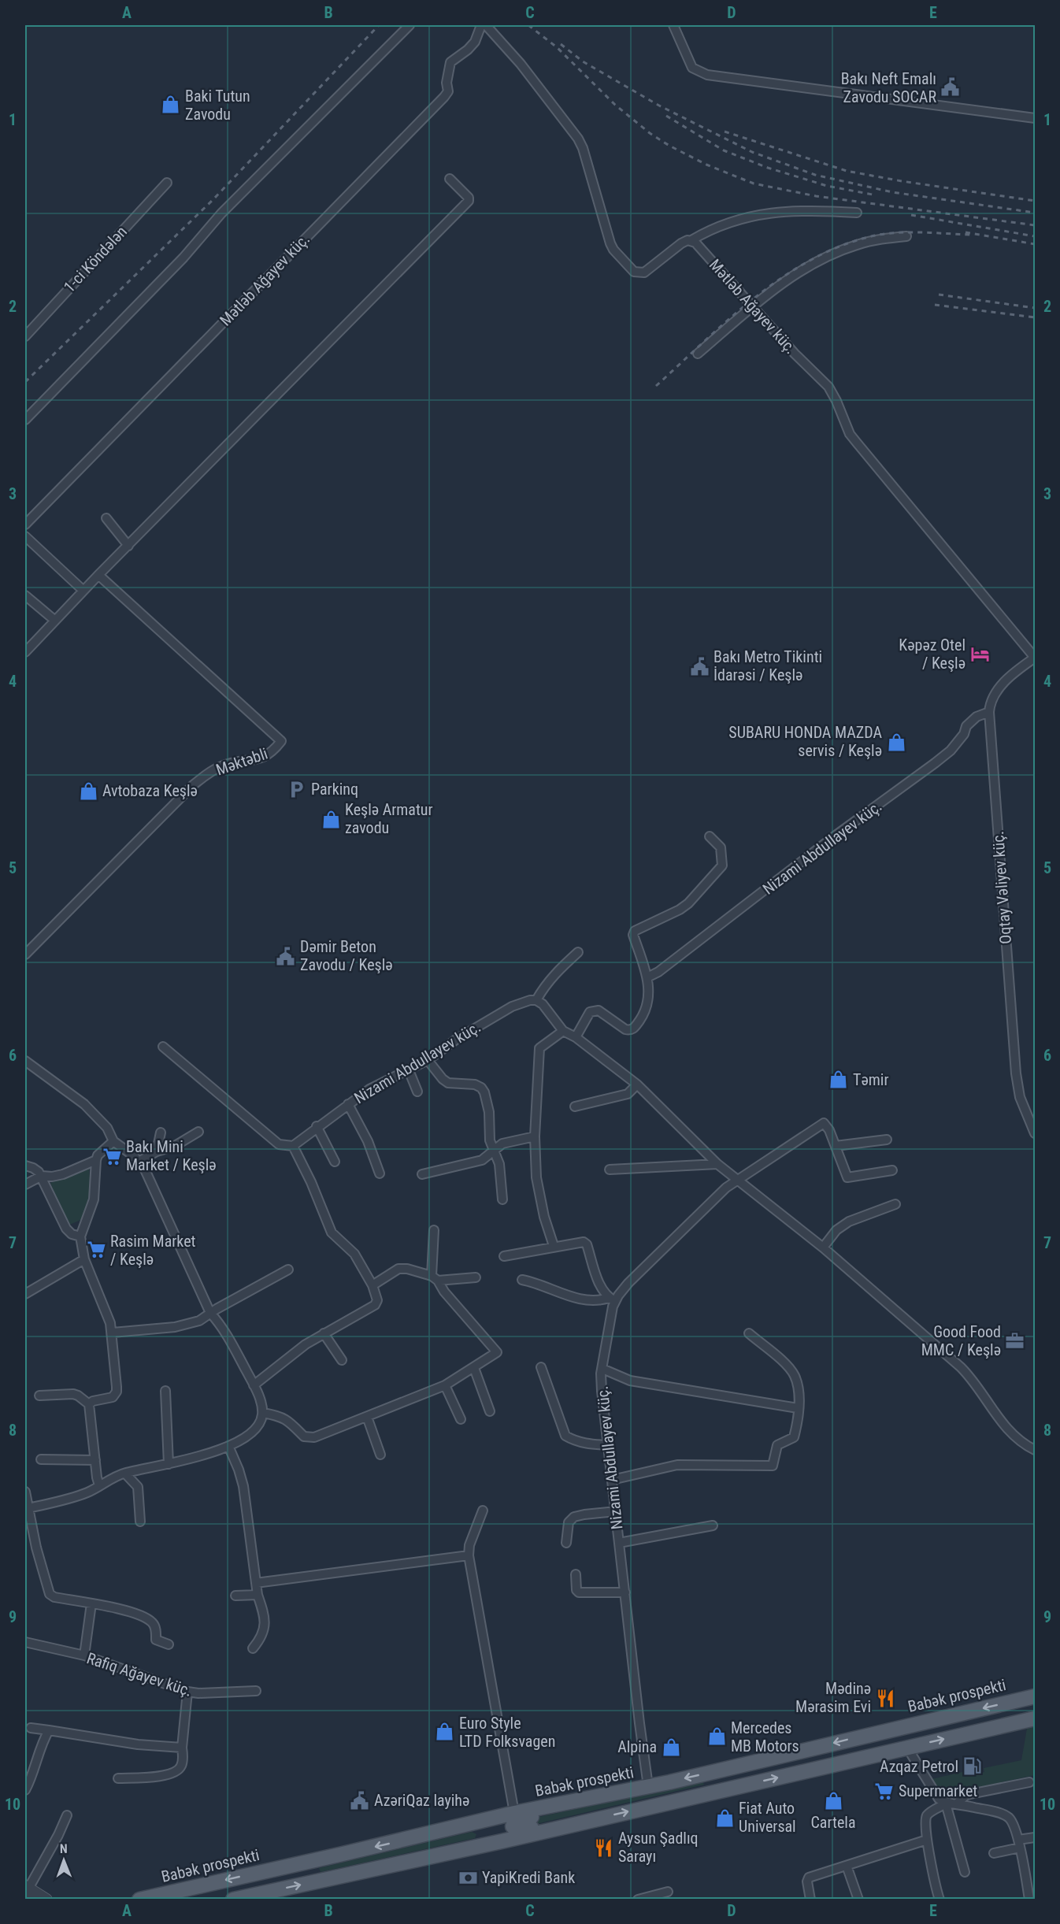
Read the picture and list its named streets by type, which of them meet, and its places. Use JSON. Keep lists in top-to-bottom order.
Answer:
{
  "streets": {
    "main road": ["Babək prospekti"],
    "street": [
      "1-ci Köndələn",
      "Mətləb Ağayev küç.",
      "Məktəbli",
      "Nizami Abdullayev küç.",
      "Oqtay Vəliyev küç.",
      "Rafiq Ağayev küç."
    ]
  },
  "crossings": [
    ["Mətləb Ağayev küç.", "Oqtay Vəliyev küç."],
    ["Nizami Abdullayev küç.", "Oqtay Vəliyev küç."],
    ["Nizami Abdullayev küç.", "Babək prospekti"]
  ],
  "places": {
    "public building": [
      "Bakı Neft Emalı Zavodu SOCAR",
      "Bakı Metro Tikinti İdarəsi / Keşlə",
      "Dəmir Beton Zavodu / Keşlə",
      "AzəriQaz layihə"
    ],
    "shop": [
      "Baki Tutun Zavodu",
      "SUBARU HONDA MAZDA servis / Keşlə",
      "Avtobaza Keşlə",
      "Keşlə Armatur zavodu",
      "Təmir",
      "Euro Style LTD Folksvagen",
      "Mercedes MB Motors",
      "Alpina",
      "Cartela",
      "Fiat Auto Universal"
    ],
    "hotel": ["Kəpəz Otel / Keşlə"],
    "parking": ["Parkinq"],
    "supermarket": ["Bakı Mini Market / Keşlə", "Rasim Market / Keşlə", "Supermarket"],
    "office": ["Good Food MMC / Keşlə"],
    "restaurant": ["Mədinə Mərasim Evi", "Aysun Şadlıq Sarayı"],
    "fuel station": ["Azqaz Petrol"],
    "bank": ["YapiKredi Bank"]
  },
  "north": "top",
  "grid": {
    "columns": [
      "A",
      "B",
      "C",
      "D",
      "E"
    ],
    "rows": [
      "1",
      "2",
      "3",
      "4",
      "5",
      "6",
      "7",
      "8",
      "9",
      "10"
    ]
  }
}
